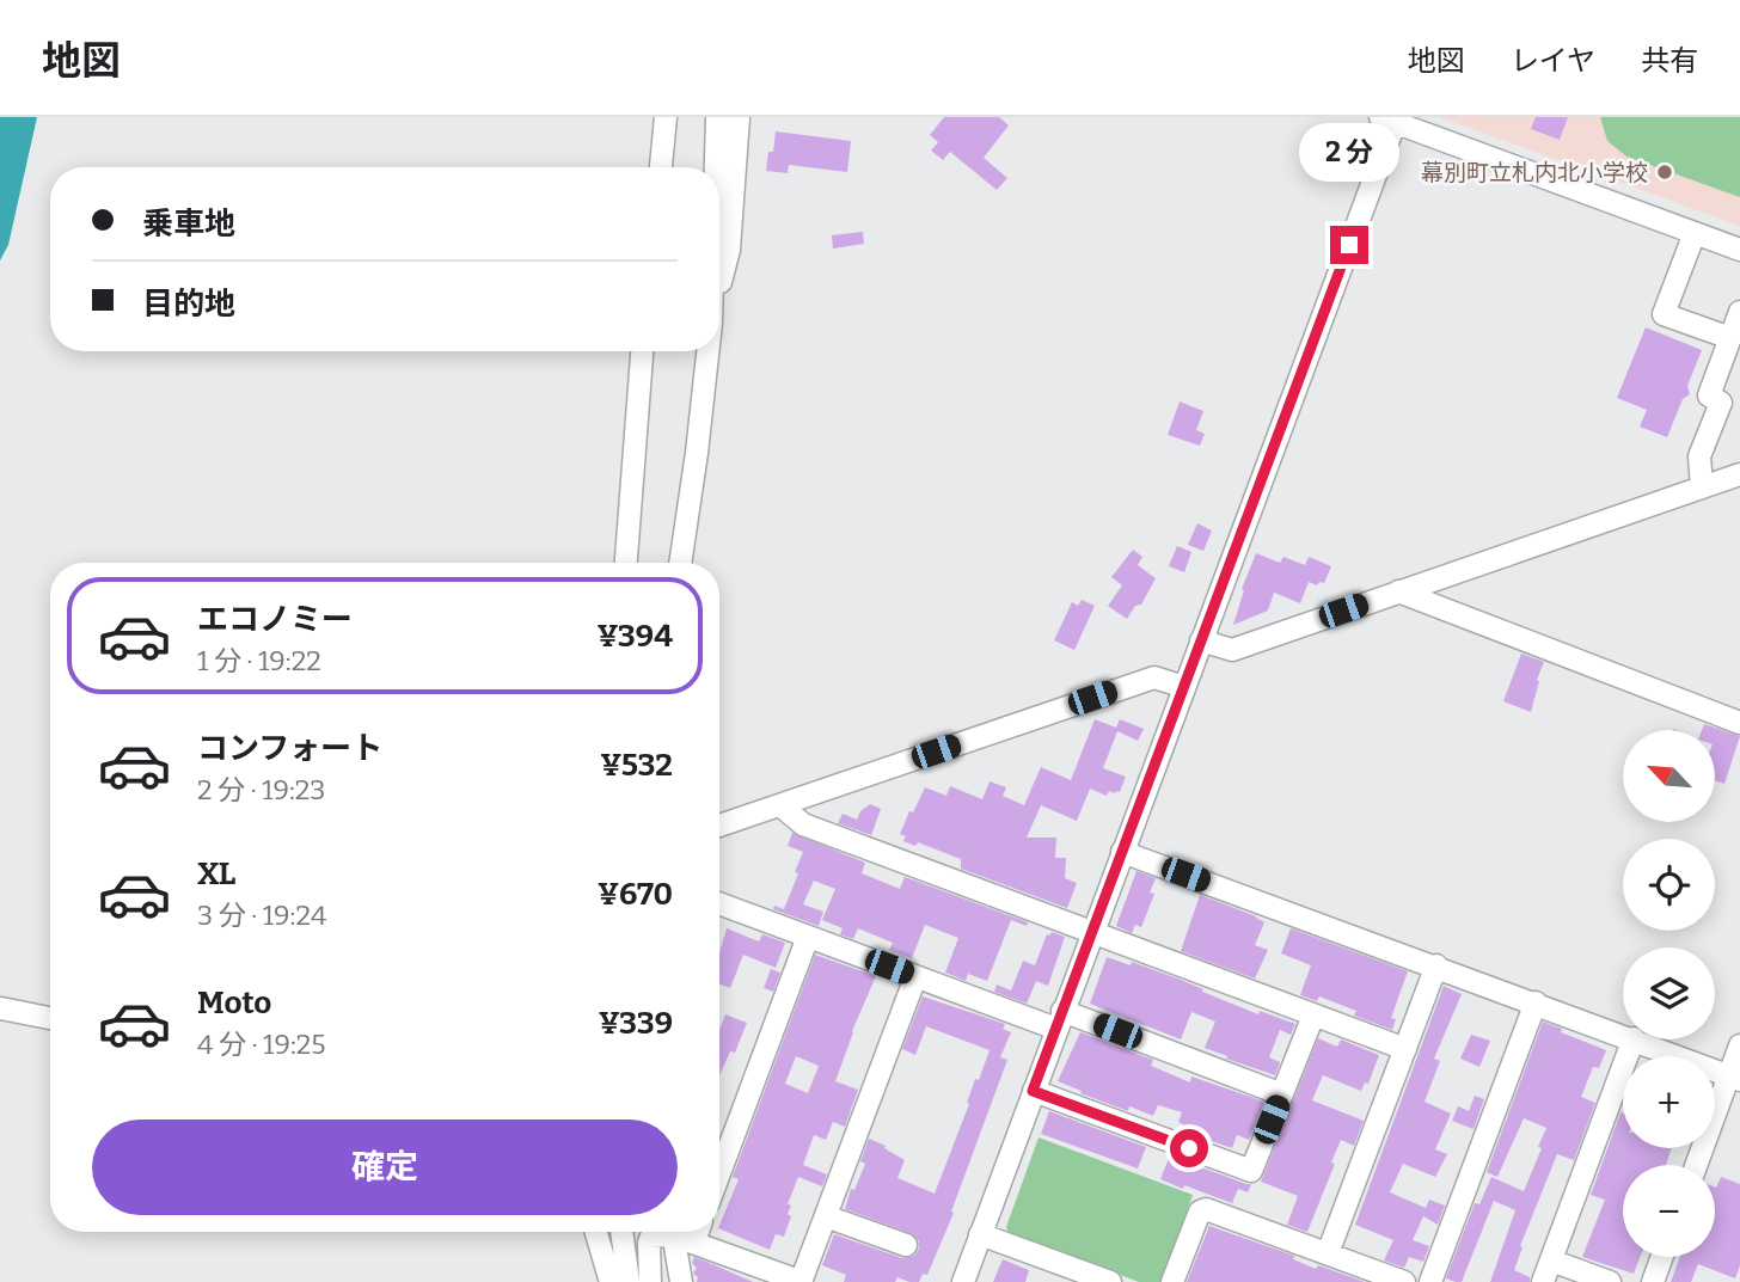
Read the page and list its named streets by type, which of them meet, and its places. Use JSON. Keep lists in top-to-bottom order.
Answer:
{
  "places": ["幕別町立札内北小学校"],
  "north": "top left",
  "page": {
    "header": "地図",
    "nav": ["地図", "レイヤ", "共有"],
    "bubble": "2 分",
    "banner": ["乗車地", "目的地"],
    "list": [
      {
        "name": "エコノミー",
        "note": "1 分 · 19:22",
        "value": "¥394"
      },
      {
        "name": "コンフォート",
        "note": "2 分 · 19:23",
        "value": "¥532"
      },
      {
        "name": "XL",
        "note": "3 分 · 19:24",
        "value": "¥670"
      },
      {
        "name": "Moto",
        "note": "4 分 · 19:25",
        "value": "¥339"
      }
    ],
    "map_buttons": ["+", "−"],
    "buttons": "確定"
  }
}
